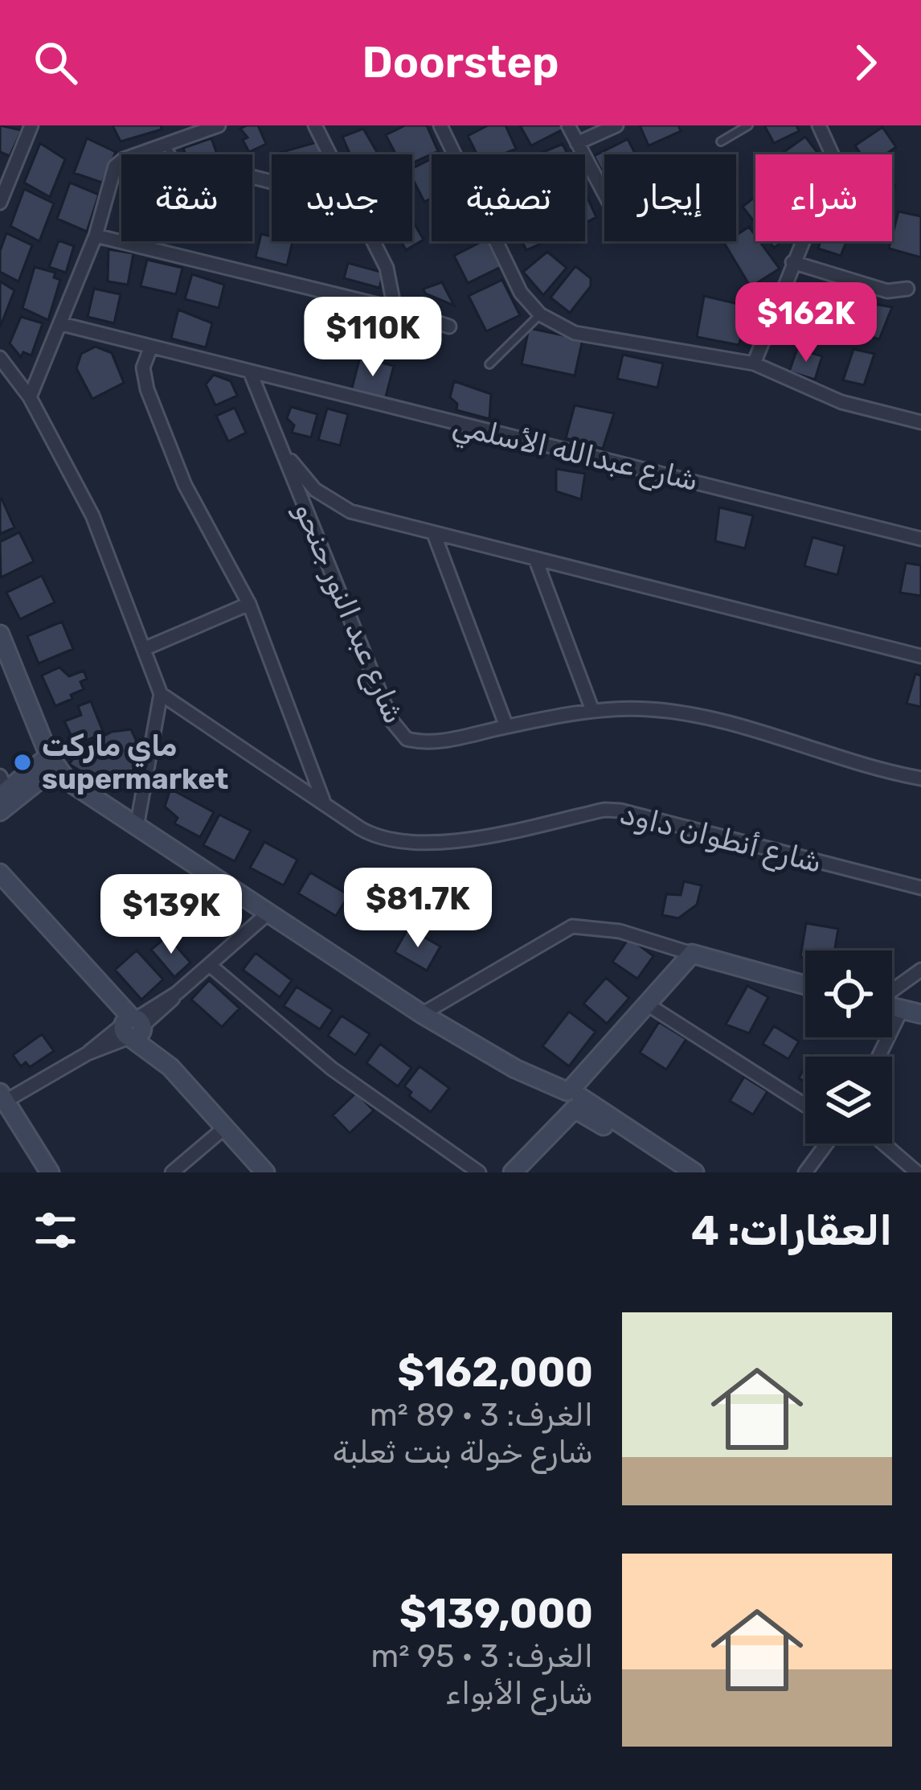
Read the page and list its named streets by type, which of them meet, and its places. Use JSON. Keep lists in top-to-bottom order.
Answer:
{
  "streets": {
    "street": ["شارع عبدالله الأسلمي", "شارع عبد النور جنحو", "شارع أنطوان داود"]
  },
  "crossings": [
    ["شارع عبدالله الأسلمي", "شارع عبد النور جنحو"]
  ],
  "places": ["ماي ماركت supermarket"],
  "page": {
    "header": "Doorstep",
    "chip": [
      "شراء",
      "إيجار",
      "تصفية",
      "جديد",
      "شقة"
    ],
    "price": [
      "$162K",
      "$110K",
      "$81.7K",
      "$139K"
    ],
    "heading": "العقارات: 4",
    "list": [
      {
        "name": "$162,000",
        "note": "الغرف: 3 · 89 m² · شارع خولة بنت ثعلبة"
      },
      {
        "name": "$139,000",
        "note": "الغرف: 3 · 95 m² · شارع الأبواء"
      }
    ]
  }
}
